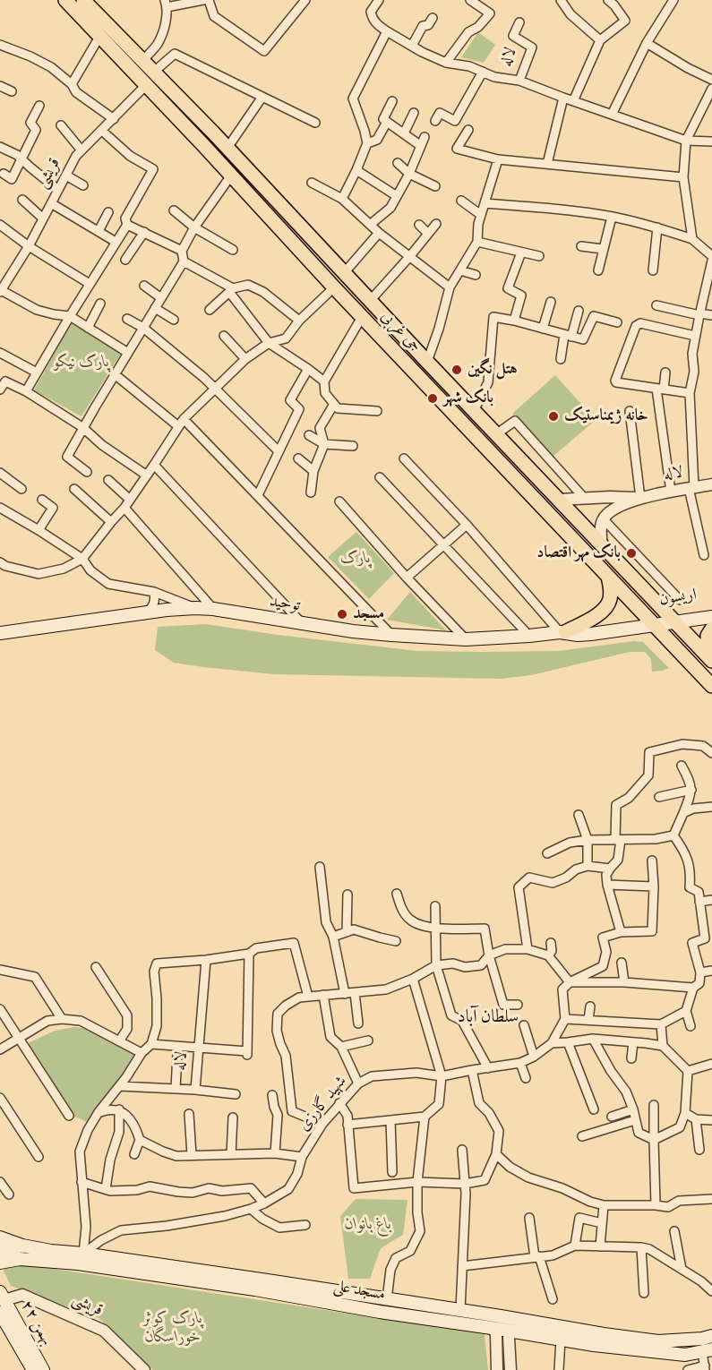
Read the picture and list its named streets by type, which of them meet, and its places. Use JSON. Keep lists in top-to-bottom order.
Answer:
{
  "streets": {
    "main road": [
      "جی غربی",
      "اریسون",
      "توحید",
      "مسجد علی",
      "۲۲ بهمن"
    ],
    "street": ["لاله", "قریشی", "شهید گارزی"]
  },
  "crossings": [
    ["قریشی", "جی غربی"],
    ["قریشی", "۲۲ بهمن"],
    ["جی غربی", "اریسون"],
    ["جی غربی", "توحید"],
    ["اریسون", "توحید"],
    ["شهید گارزی", "مسجد علی"]
  ],
  "districts": ["سلطان آباد"],
  "parks": [
    "پارک نیکو",
    "پارک",
    "باغ بانوان",
    "پارک کوثر خوراسگان"
  ],
  "places": [
    "هتل نگین",
    "بانک شهر",
    "خانه ژیمناستیک",
    "بانک مهر اقتصاد",
    "مسجد"
  ]
}
